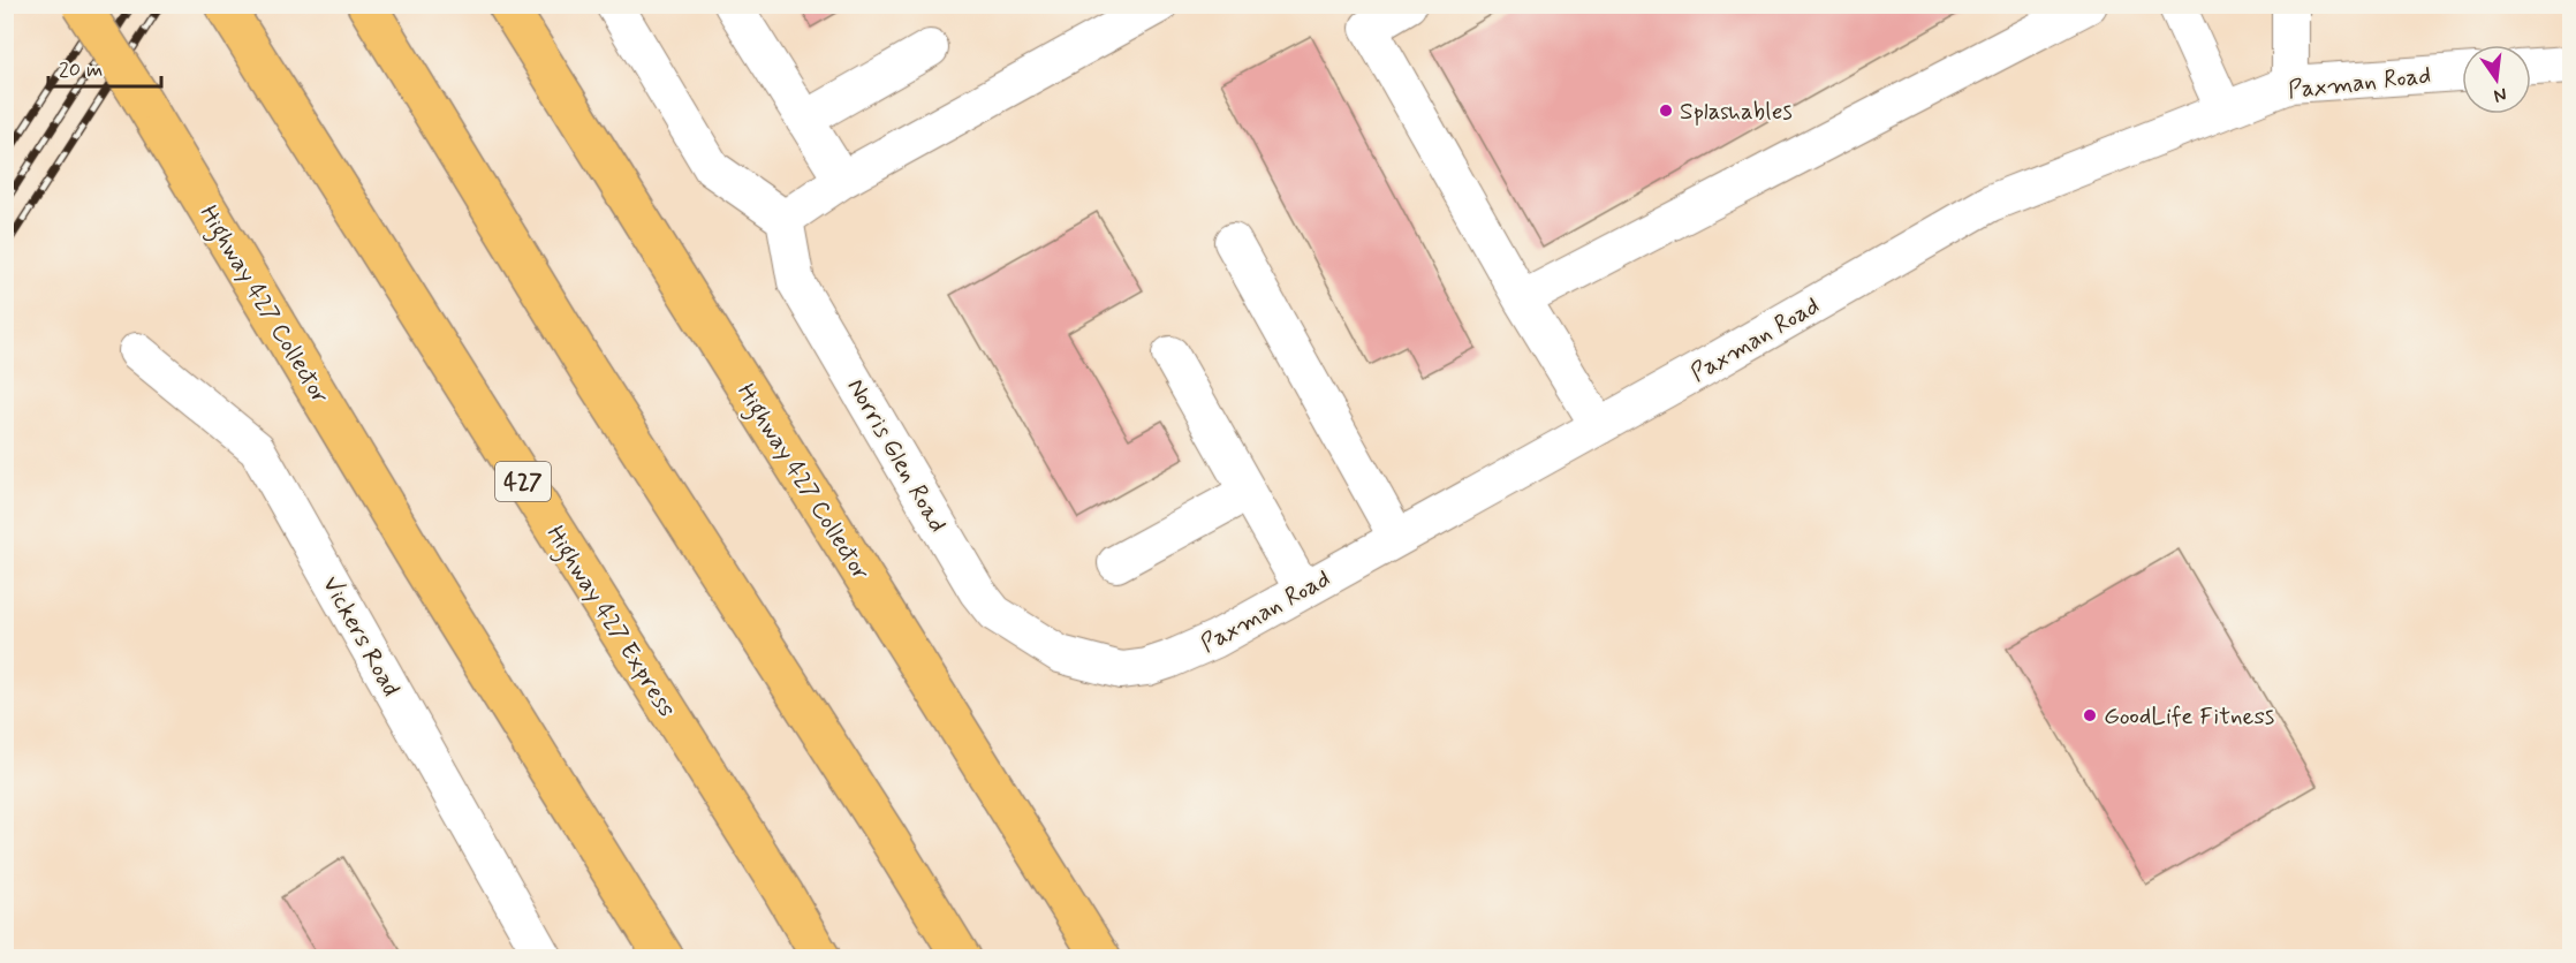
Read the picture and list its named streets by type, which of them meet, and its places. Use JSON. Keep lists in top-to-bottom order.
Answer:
{
  "streets": {
    "highway": ["Highway 427 Collector", "427", "Highway 427 Express"],
    "street": ["Paxman Road", "Norris Glen Road", "Vickers Road"]
  },
  "crossings": [
    ["Paxman Road", "Norris Glen Road"]
  ],
  "places": ["Splashables", "GoodLife Fitness"],
  "scale_bar": "20 m",
  "north": "bottom"
}
